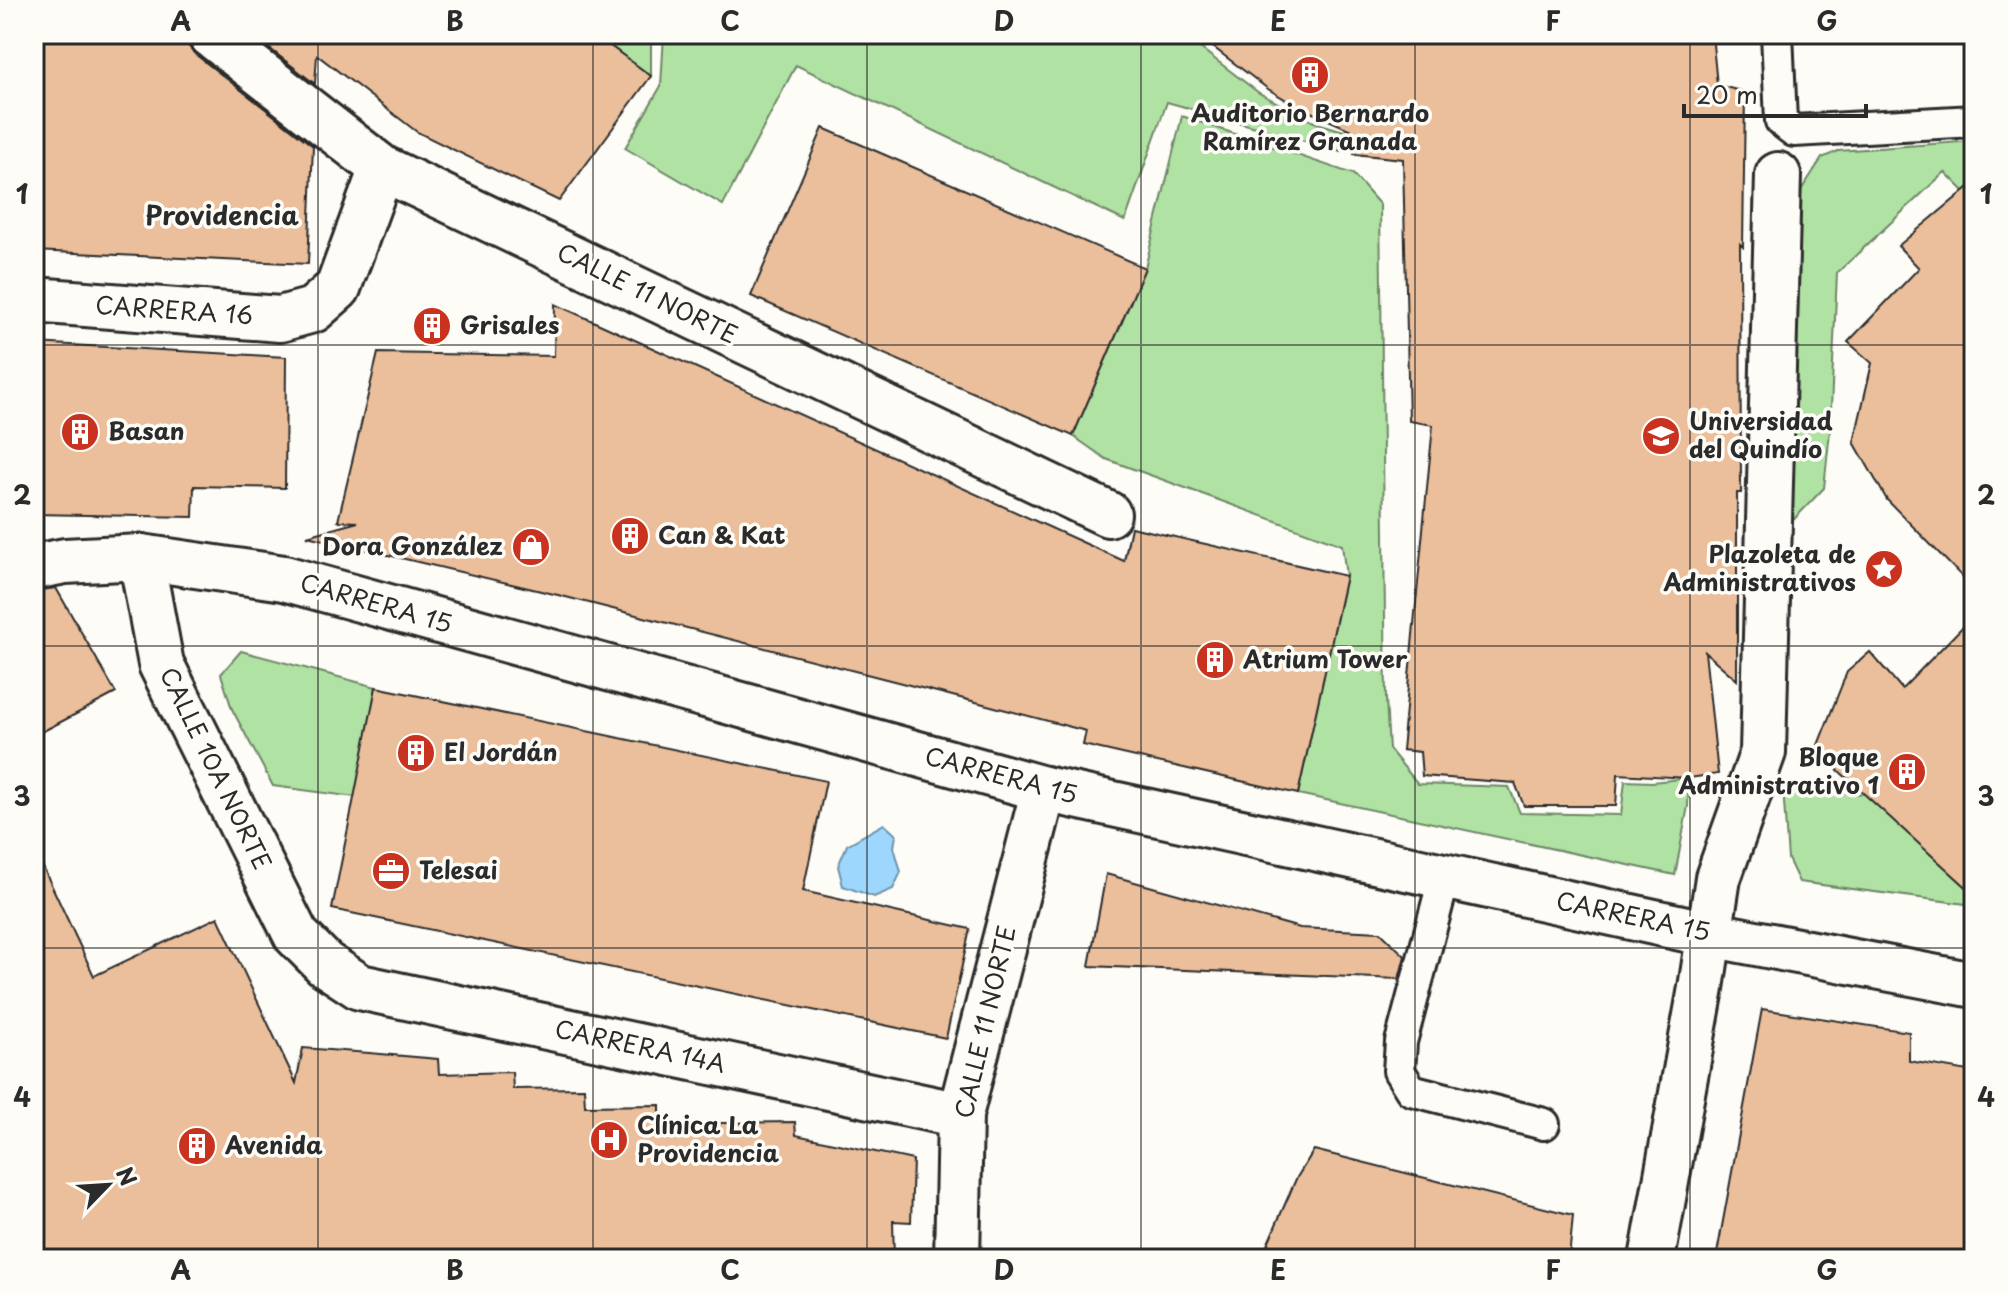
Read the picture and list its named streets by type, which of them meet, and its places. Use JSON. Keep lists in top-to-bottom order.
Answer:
{
  "streets": {
    "street": [
      "CALLE 11 NORTE",
      "CARRERA 16",
      "CARRERA 15",
      "CALLE 10A NORTE",
      "CARRERA 14A"
    ]
  },
  "crossings": [
    ["CALLE 11 NORTE", "CARRERA 16"],
    ["CALLE 11 NORTE", "CARRERA 15"],
    ["CALLE 11 NORTE", "CARRERA 14A"],
    ["CARRERA 15", "CALLE 10A NORTE"],
    ["CALLE 10A NORTE", "CARRERA 14A"]
  ],
  "districts": ["Providencia"],
  "places": {
    "building": [
      "Auditorio Bernardo Ramírez Granada",
      "Grisales",
      "Basan",
      "Can & Kat",
      "Atrium Tower",
      "El Jordán",
      "Bloque Administrativo 1",
      "Avenida"
    ],
    "school or university": ["Universidad del Quindío"],
    "shop": ["Dora González"],
    "place": ["Plazoleta de Administrativos"],
    "office": ["Telesai"],
    "hospital": ["Clínica La Providencia"]
  },
  "scale_bar": "20 m",
  "north": "top right",
  "grid": {
    "columns": [
      "A",
      "B",
      "C",
      "D",
      "E",
      "F",
      "G"
    ],
    "rows": [
      "1",
      "2",
      "3",
      "4"
    ]
  }
}
